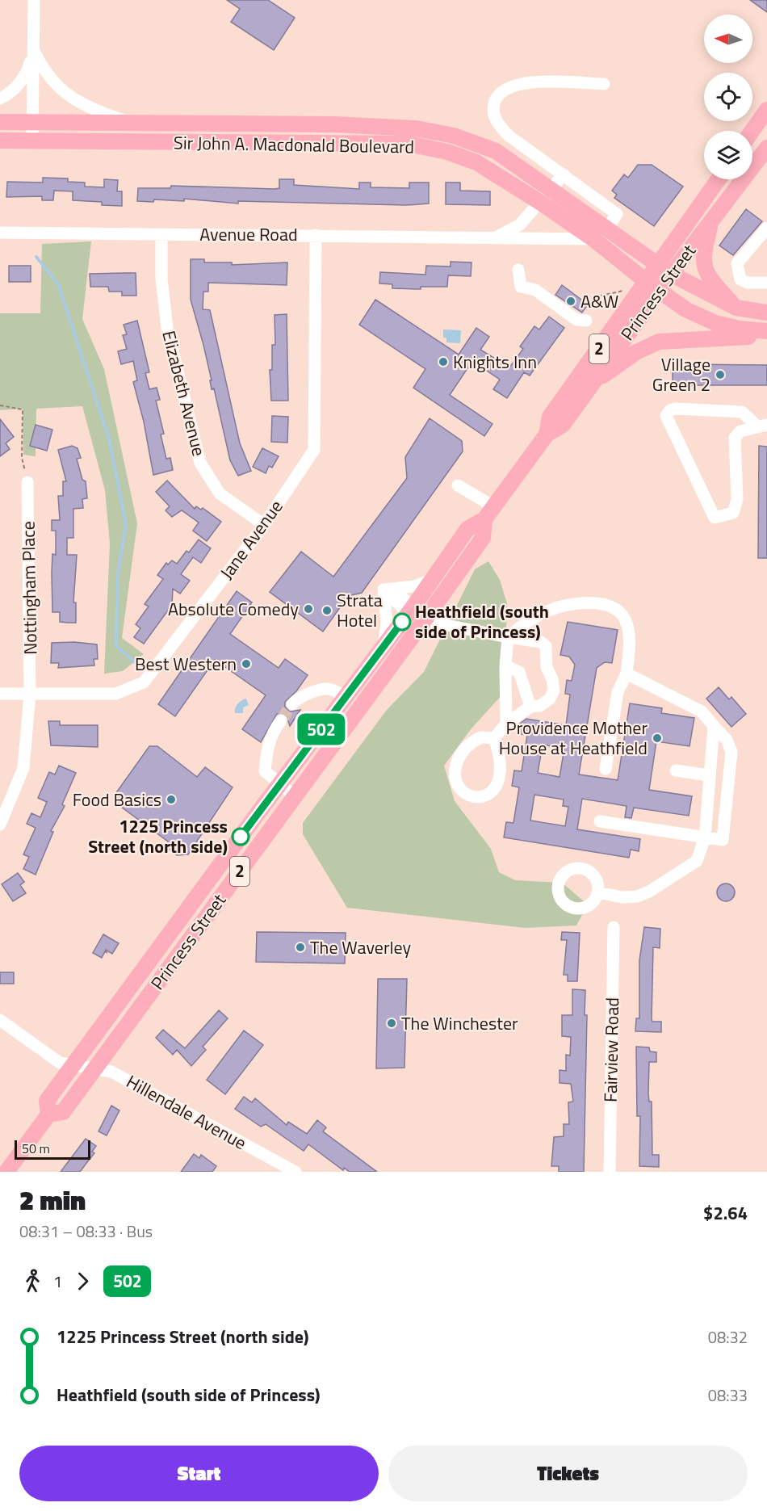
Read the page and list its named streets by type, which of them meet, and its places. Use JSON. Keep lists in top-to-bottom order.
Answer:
{
  "streets": {
    "main road": ["Sir John A. Macdonald Boulevard", "Princess Street", "2"],
    "street": [
      "Avenue Road",
      "Elizabeth Avenue",
      "Jane Avenue",
      "Nottingham Place",
      "Fairview Road",
      "Hillendale Avenue"
    ]
  },
  "crossings": [
    ["Sir John A. Macdonald Boulevard", "Avenue Road"],
    ["Sir John A. Macdonald Boulevard", "Princess Street"],
    ["Avenue Road", "Elizabeth Avenue"],
    ["Avenue Road", "Jane Avenue"],
    ["Princess Street", "Hillendale Avenue"],
    ["Elizabeth Avenue", "Jane Avenue"],
    ["Jane Avenue", "Nottingham Place"]
  ],
  "places": [
    "A&W",
    "Knights Inn",
    "Village Green 2",
    "Absolute Comedy",
    "Strata Hotel",
    "Heathfield (south side of Princess)",
    "Best Western",
    "Providence Mother House at Heathfield",
    "Food Basics",
    "1225 Princess Street (north side)",
    "The Waverley",
    "The Winchester"
  ],
  "lines": ["bus line 502"],
  "scale_bar": "50 m",
  "north": "left",
  "page": {
    "on_map": "502",
    "scale": "50 m",
    "heading": ["2 min", "08:31 – 08:33 · Bus", "$2.64"],
    "legs": ["1", "502"],
    "list": [
      {
        "name": "1225 Princess Street (north side)",
        "value": "08:32"
      },
      {
        "name": "Heathfield (south side of Princess)",
        "value": "08:33"
      }
    ],
    "buttons": ["Start", "Tickets"]
  }
}
